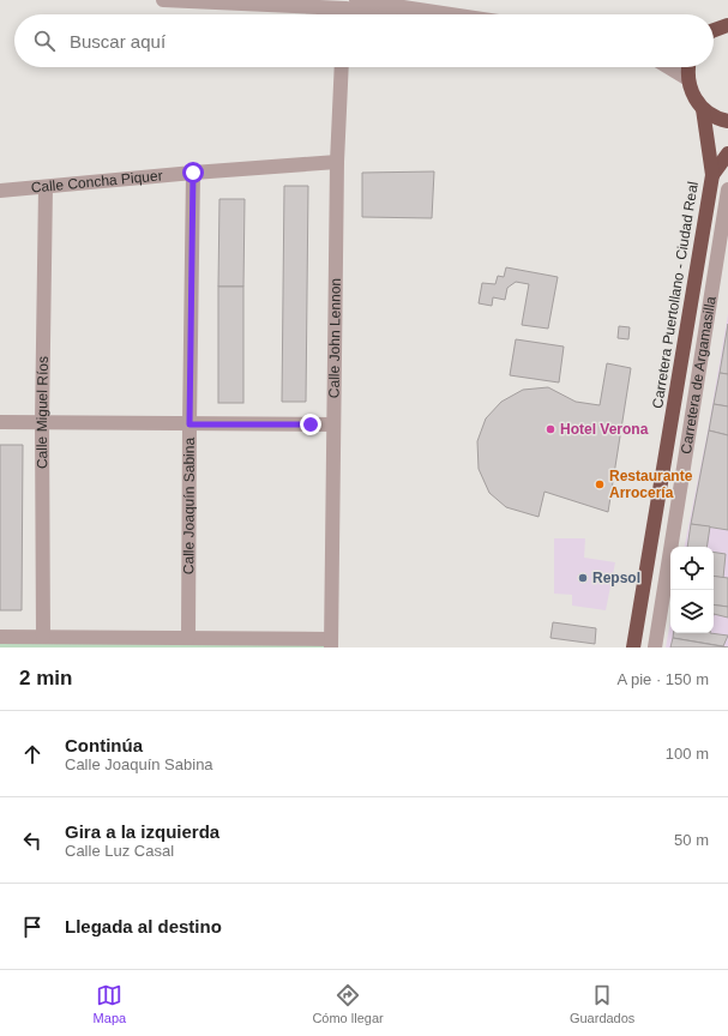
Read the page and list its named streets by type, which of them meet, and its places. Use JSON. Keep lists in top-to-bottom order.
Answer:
{
  "streets": {
    "highway": ["Carretera Puertollano - Ciudad Real"],
    "street": [
      "Calle Concha Piquer",
      "Calle John Lennon",
      "Carretera de Argamasilla",
      "Calle Miguel Ríos",
      "Calle Joaquín Sabina"
    ]
  },
  "crossings": [
    ["Calle Concha Piquer", "Calle John Lennon"],
    ["Calle Concha Piquer", "Calle Miguel Ríos"],
    ["Calle Concha Piquer", "Calle Joaquín Sabina"]
  ],
  "places": ["Hotel Verona", "Restaurante Arrocería", "Repsol"],
  "page": {
    "search": "Buscar aquí",
    "heading": ["2 min", "A pie · 150 m"],
    "list": [
      ["Continúa", "Calle Joaquín Sabina", "100 m"],
      ["Gira a la izquierda", "Calle Luz Casal", "50 m"],
      "Llegada al destino"
    ],
    "nav": ["Mapa", "Cómo llegar", "Guardados"]
  }
}
